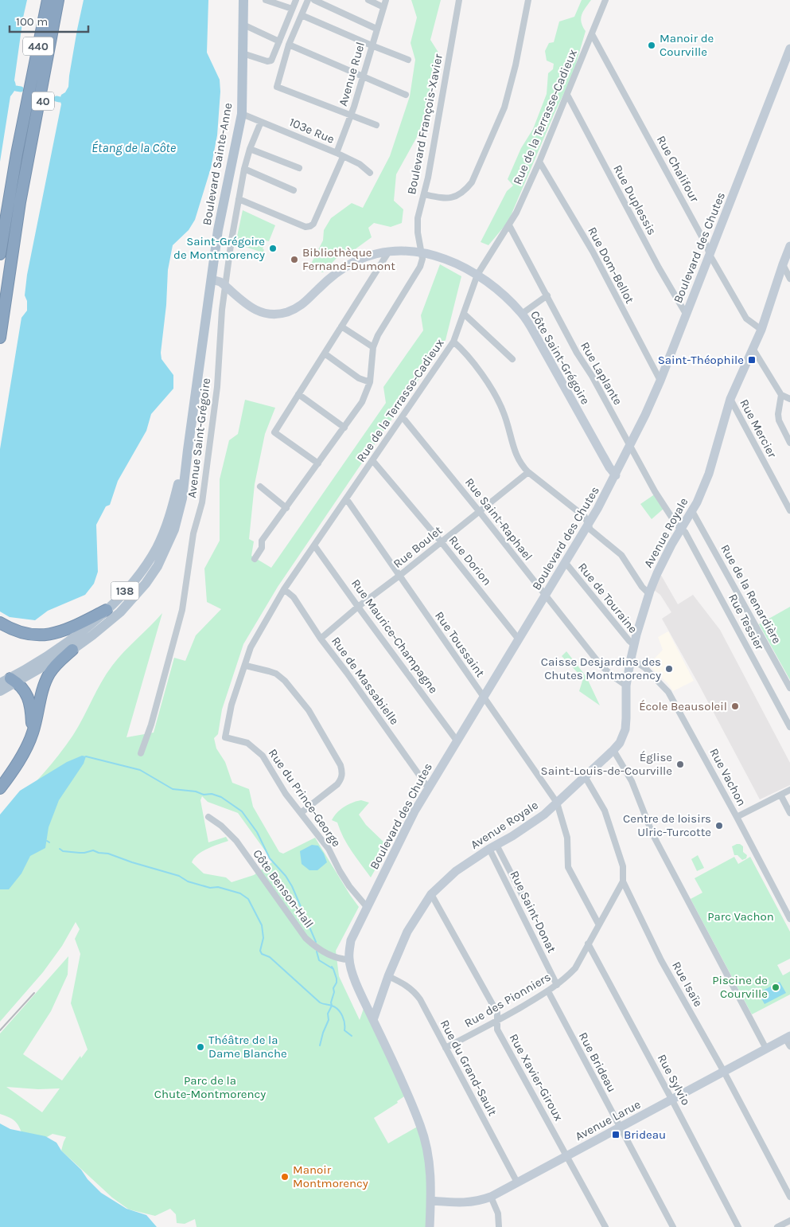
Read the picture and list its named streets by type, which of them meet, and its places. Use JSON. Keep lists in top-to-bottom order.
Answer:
{
  "streets": {
    "highway": ["440", "40"],
    "main road": ["Boulevard Sainte-Anne", "138"],
    "street": [
      "Avenue Ruel",
      "Rue de la Terrasse-Cadieux",
      "Boulevard François-Xavier",
      "103e Rue",
      "Rue Chalifour",
      "Rue Duplessis",
      "Boulevard des Chutes",
      "Rue Dom-Bellot",
      "Côte Saint-Grégoire",
      "Rue Laplante",
      "Rue Mercier",
      "Avenue Saint-Grégoire",
      "Rue Saint-Raphael",
      "Avenue Royale",
      "Rue Boulet",
      "Rue Dorion",
      "Rue de la Renardière",
      "Rue de Touraine",
      "Rue Tessier",
      "Rue Maurice-Champagne",
      "Rue Toussaint",
      "Rue de Massabielle",
      "Rue Vachon",
      "Rue du Prince-George",
      "Côte Benson-Hall",
      "Rue Saint-Donat",
      "Rue Isaïe",
      "Rue des Pionniers",
      "Rue Brideau",
      "Rue du Grand-Sault",
      "Rue Xavier-Giroux",
      "Rue Sylvio",
      "Avenue Larue"
    ]
  },
  "crossings": [
    ["440", "40"],
    ["Avenue Ruel", "103e Rue"],
    ["Rue de la Terrasse-Cadieux", "Rue Chalifour"],
    ["Rue de la Terrasse-Cadieux", "Rue Duplessis"],
    ["Rue de la Terrasse-Cadieux", "Rue Dom-Bellot"],
    ["Rue de la Terrasse-Cadieux", "Côte Saint-Grégoire"],
    ["Rue de la Terrasse-Cadieux", "Rue Laplante"],
    ["Rue de la Terrasse-Cadieux", "Rue Saint-Raphael"],
    ["Rue de la Terrasse-Cadieux", "Rue Dorion"],
    ["Rue de la Terrasse-Cadieux", "Rue Maurice-Champagne"],
    ["Rue de la Terrasse-Cadieux", "Rue Toussaint"],
    ["Rue de la Terrasse-Cadieux", "Rue de Massabielle"],
    ["Rue de la Terrasse-Cadieux", "Rue du Prince-George"],
    ["Boulevard François-Xavier", "Côte Saint-Grégoire"],
    ["103e Rue", "Boulevard Sainte-Anne"],
    ["103e Rue", "Avenue Saint-Grégoire"],
    ["Boulevard Sainte-Anne", "Côte Saint-Grégoire"],
    ["Rue Chalifour", "Boulevard des Chutes"],
    ["Rue Chalifour", "Avenue Royale"],
    ["Rue Duplessis", "Boulevard des Chutes"],
    ["Boulevard des Chutes", "Rue Dom-Bellot"],
    ["Boulevard des Chutes", "Côte Saint-Grégoire"],
    ["Boulevard des Chutes", "Rue Laplante"],
    ["Boulevard des Chutes", "Rue Saint-Raphael"],
    ["Boulevard des Chutes", "Avenue Royale"],
    ["Boulevard des Chutes", "Rue Dorion"],
    ["Boulevard des Chutes", "Rue de Touraine"],
    ["Boulevard des Chutes", "Rue Maurice-Champagne"],
    ["Boulevard des Chutes", "Rue Toussaint"],
    ["Boulevard des Chutes", "Rue de Massabielle"],
    ["Boulevard des Chutes", "Rue du Prince-George"],
    ["Boulevard des Chutes", "Côte Benson-Hall"],
    ["Côte Saint-Grégoire", "Avenue Saint-Grégoire"],
    ["Rue Laplante", "Avenue Royale"],
    ["Rue Laplante", "Rue Tessier"],
    ["Rue Mercier", "Avenue Royale"],
    ["Rue Saint-Raphael", "Avenue Royale"],
    ["Rue Saint-Raphael", "Rue Boulet"],
    ["Avenue Royale", "Rue de la Renardière"],
    ["Avenue Royale", "Rue de Touraine"],
    ["Avenue Royale", "Rue Tessier"],
    ["Avenue Royale", "Rue Toussaint"],
    ["Avenue Royale", "Rue Vachon"],
    ["Avenue Royale", "Rue Saint-Donat"],
    ["Avenue Royale", "Rue Isaïe"],
    ["Avenue Royale", "Rue du Grand-Sault"],
    ["Avenue Royale", "Rue Xavier-Giroux"],
    ["Rue Boulet", "Rue Dorion"],
    ["Rue Boulet", "Rue Maurice-Champagne"],
    ["Rue Boulet", "Rue Toussaint"],
    ["Rue Boulet", "Rue de Massabielle"],
    ["Rue Toussaint", "Rue des Pionniers"],
    ["Rue Saint-Donat", "Rue des Pionniers"],
    ["Rue Isaïe", "Rue des Pionniers"],
    ["Rue Isaïe", "Avenue Larue"],
    ["Rue des Pionniers", "Rue Brideau"],
    ["Rue des Pionniers", "Rue du Grand-Sault"],
    ["Rue des Pionniers", "Rue Xavier-Giroux"],
    ["Rue des Pionniers", "Rue Sylvio"],
    ["Rue Brideau", "Avenue Larue"],
    ["Rue du Grand-Sault", "Avenue Larue"],
    ["Rue Xavier-Giroux", "Avenue Larue"],
    ["Rue Sylvio", "Avenue Larue"]
  ],
  "water": ["Étang de la Côte"],
  "parks": ["Parc Vachon", "Parc de la Chute-Montmorency"],
  "places": {
    "other": [
      "Manoir de Courville",
      "Saint-Grégoire de Montmorency",
      "Bibliothèque Fernand-Dumont",
      "Caisse Desjardins des Chutes Montmorency",
      "École Beausoleil",
      "Église Saint-Louis-de-Courville",
      "Centre de loisirs Ulric-Turcotte",
      "Piscine de Courville",
      "Théâtre de la Dame Blanche",
      "Manoir Montmorency"
    ],
    "transit": ["Saint-Théophile", "Brideau"]
  },
  "scale_bar": "100 m"
}
